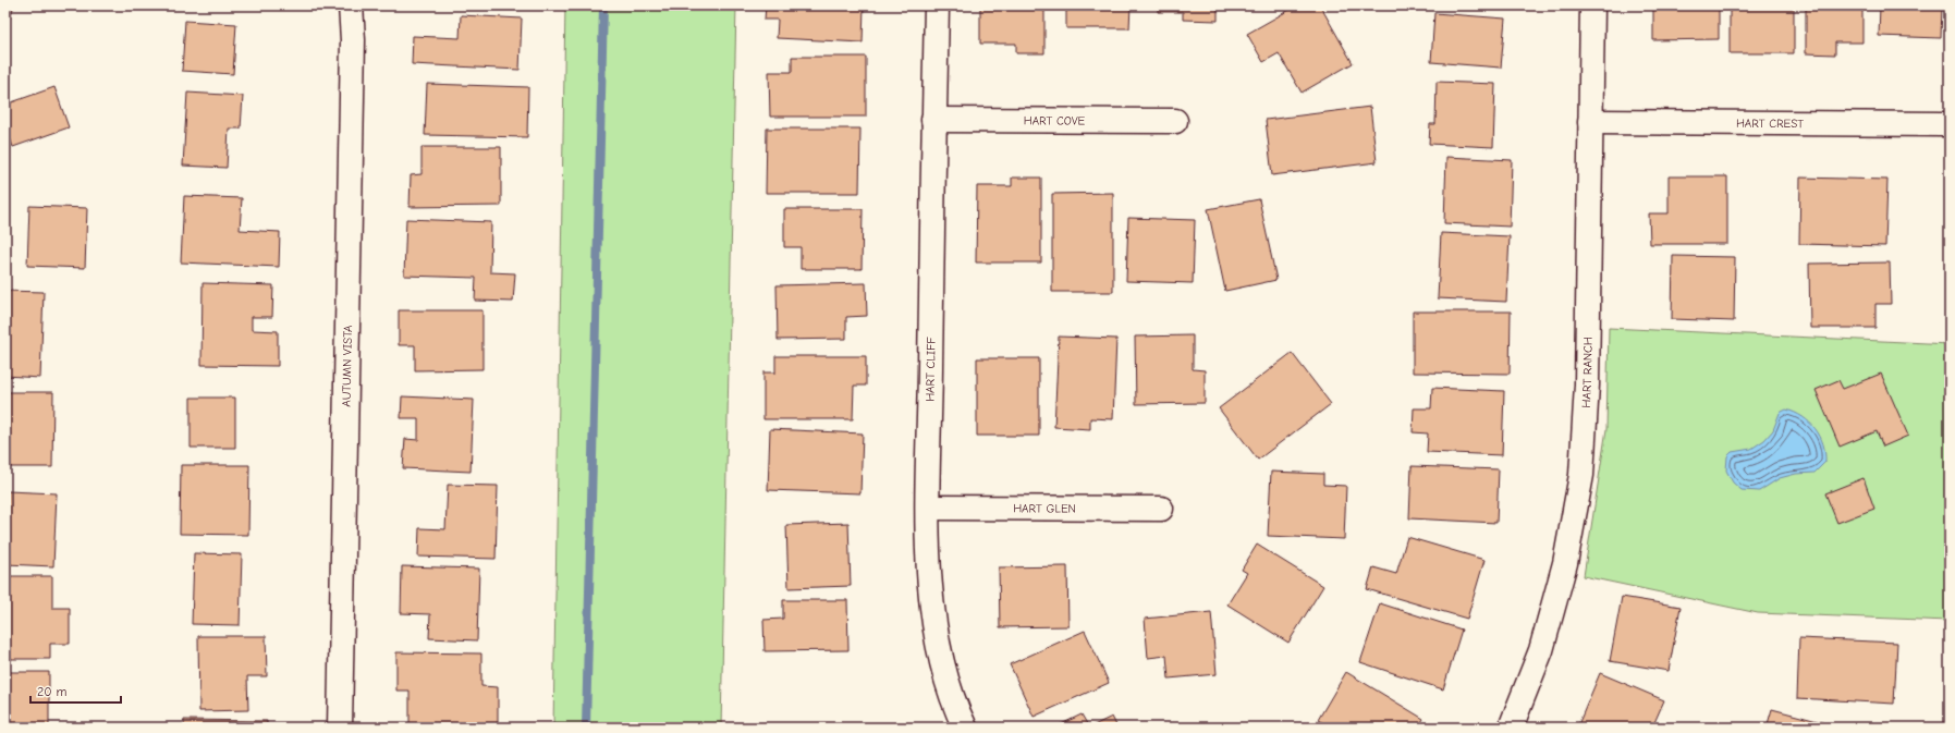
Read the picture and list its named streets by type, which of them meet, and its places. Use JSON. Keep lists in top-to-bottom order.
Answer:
{
  "streets": {
    "street": [
      "HART COVE",
      "HART CREST",
      "AUTUMN VISTA",
      "HART CLIFF",
      "HART RANCH",
      "HART GLEN"
    ]
  },
  "crossings": [
    ["HART COVE", "HART CLIFF"],
    ["HART CREST", "HART RANCH"],
    ["HART CLIFF", "HART GLEN"]
  ],
  "scale_bar": "20 m"
}
